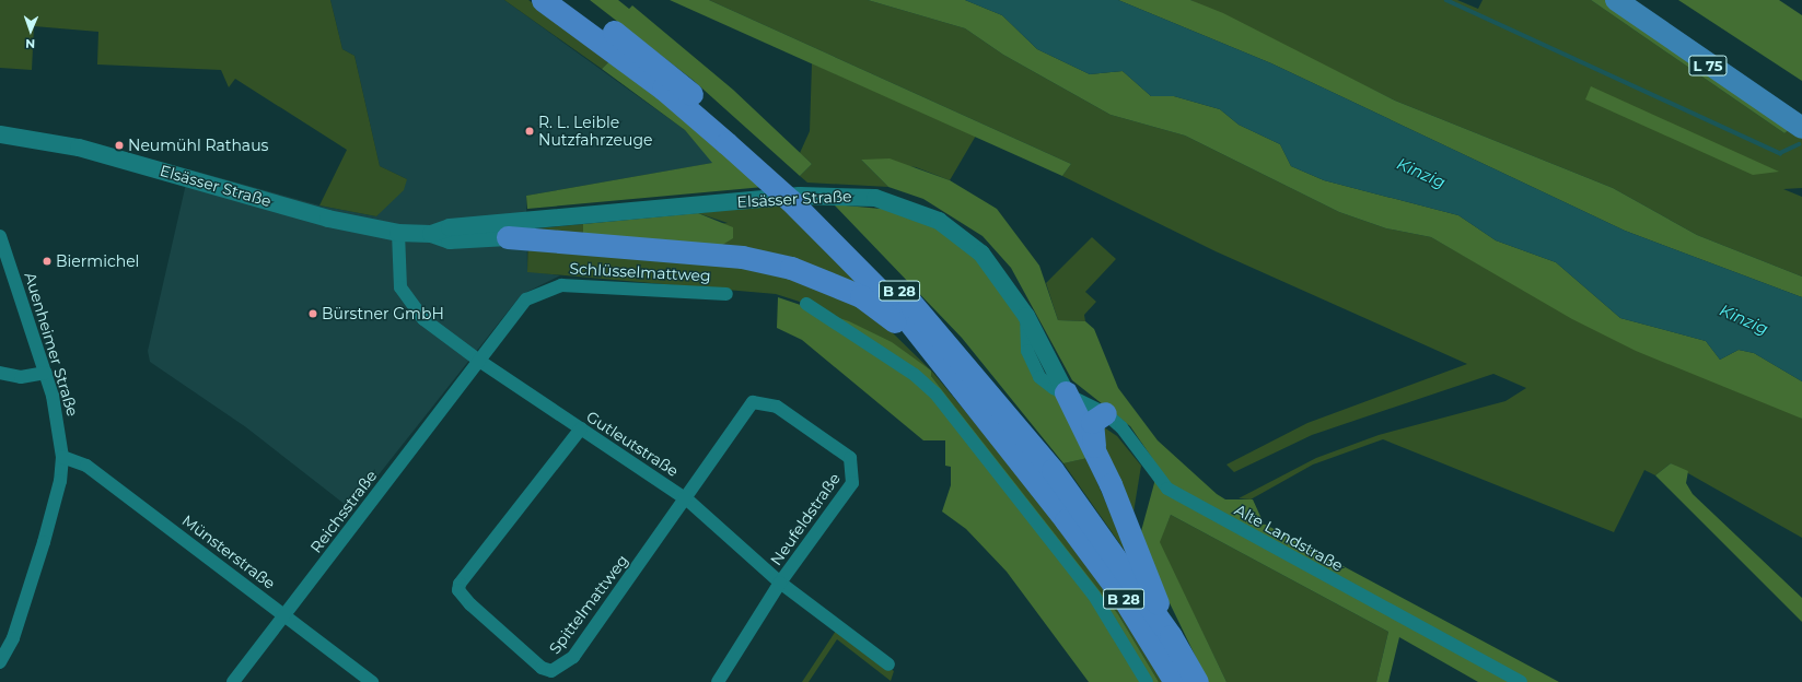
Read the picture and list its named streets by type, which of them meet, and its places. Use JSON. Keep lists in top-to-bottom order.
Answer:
{
  "streets": {
    "highway": ["B 28"],
    "main road": ["L 75"],
    "street": [
      "Elsässer Straße",
      "Schlüsselmattweg",
      "Auenheimer Straße",
      "Gutleutstraße",
      "Reichsstraße",
      "Neufeldstraße",
      "Alte Landstraße",
      "Münsterstraße",
      "Spittelmattweg"
    ]
  },
  "crossings": [
    ["Elsässer Straße", "Gutleutstraße"],
    ["Elsässer Straße", "Alte Landstraße"],
    ["Schlüsselmattweg", "Gutleutstraße"],
    ["Schlüsselmattweg", "Reichsstraße"],
    ["Auenheimer Straße", "Münsterstraße"],
    ["Gutleutstraße", "Reichsstraße"],
    ["Gutleutstraße", "Neufeldstraße"],
    ["Gutleutstraße", "Spittelmattweg"],
    ["Reichsstraße", "Münsterstraße"],
    ["Neufeldstraße", "Spittelmattweg"]
  ],
  "water": ["Kinzig"],
  "places": [
    "R. L. Leible Nutzfahrzeuge",
    "Neumühl Rathaus",
    "Biermichel",
    "Bürstner GmbH"
  ],
  "north": "bottom"
}
